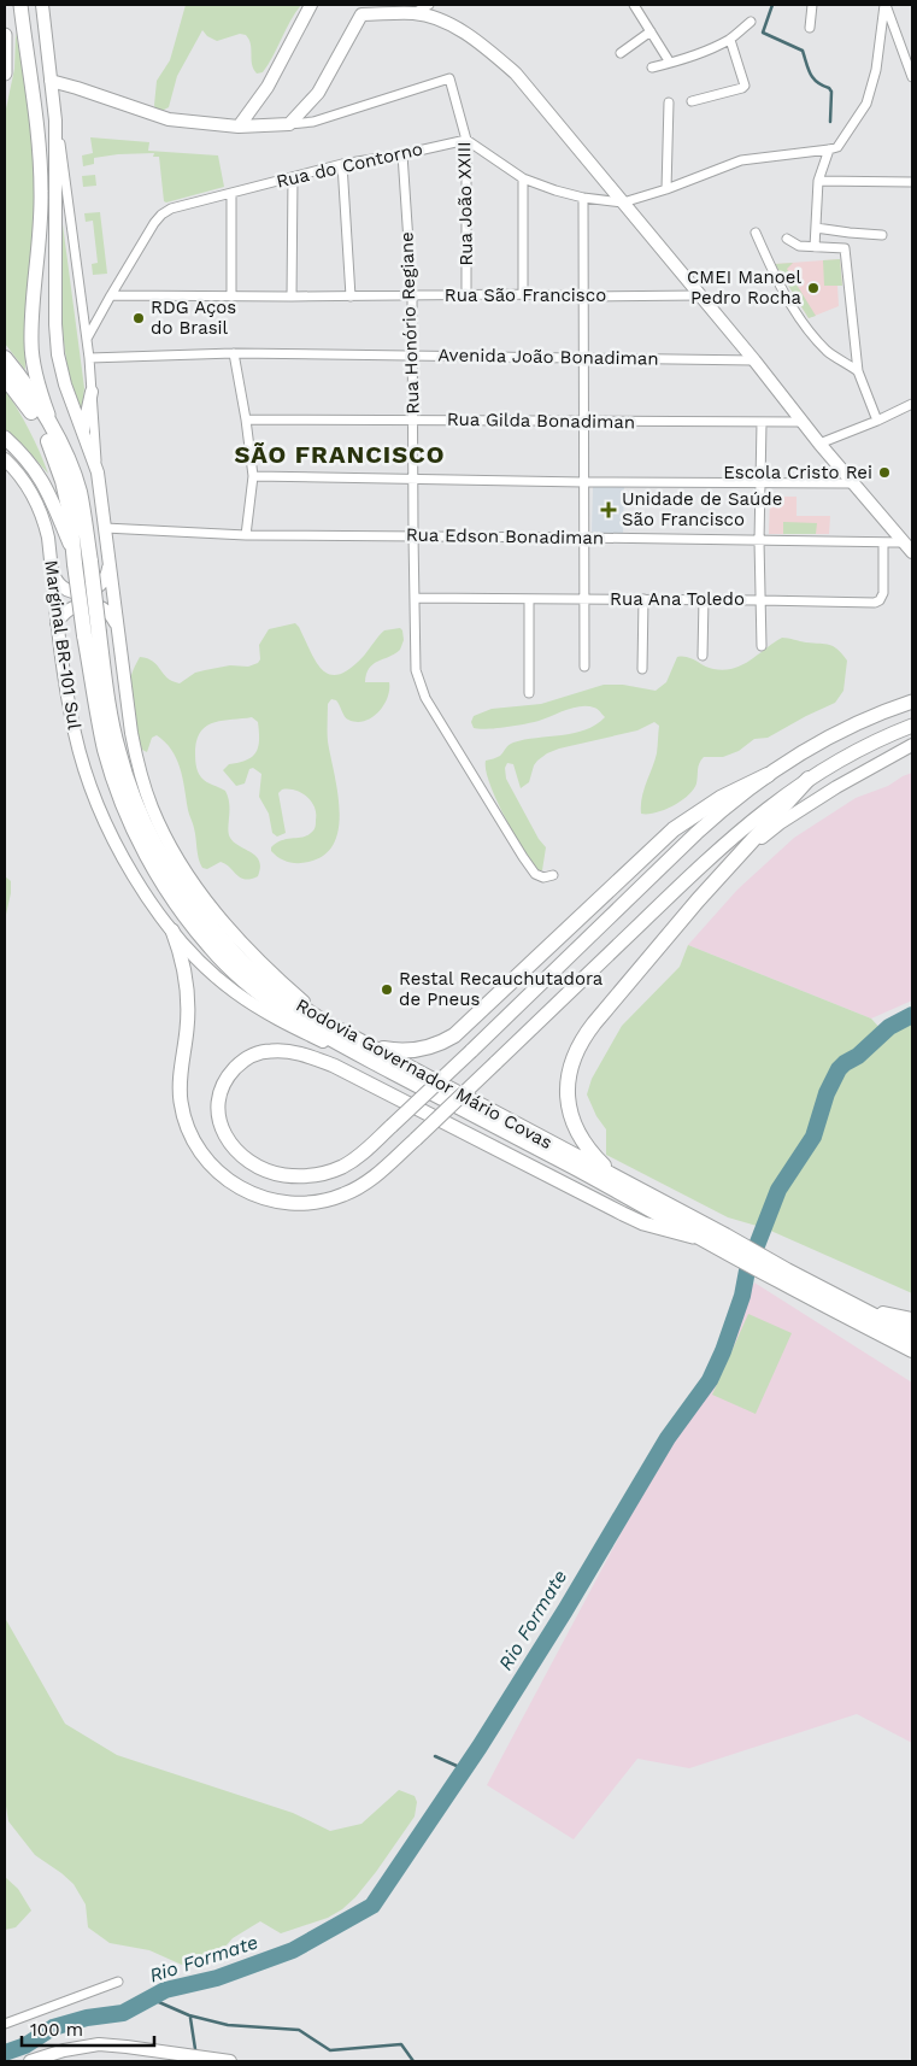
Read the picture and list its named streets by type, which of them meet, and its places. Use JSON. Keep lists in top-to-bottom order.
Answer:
{
  "streets": {
    "highway": ["Rodovia Governador Mário Covas"],
    "main road": ["Marginal BR-101 Sul"],
    "street": [
      "Rua do Contorno",
      "Rua João XXIII",
      "Rua São Francisco",
      "Rua Honório Regiane",
      "Avenida João Bonadiman",
      "Rua Gilda Bonadiman",
      "Rua Edson Bonadiman",
      "Rua Ana Toledo"
    ]
  },
  "crossings": [
    ["Rua do Contorno", "Rua João XXIII"],
    ["Rua do Contorno", "Rua São Francisco"],
    ["Rua do Contorno", "Rua Honório Regiane"],
    ["Rua João XXIII", "Rua São Francisco"],
    ["Rua São Francisco", "Rua Honório Regiane"],
    ["Rua Honório Regiane", "Avenida João Bonadiman"],
    ["Rua Honório Regiane", "Rua Gilda Bonadiman"],
    ["Rua Honório Regiane", "Rua Edson Bonadiman"],
    ["Rua Honório Regiane", "Rua Ana Toledo"],
    ["Rua Edson Bonadiman", "Rua Ana Toledo"],
    ["Marginal BR-101 Sul", "Rodovia Governador Mário Covas"]
  ],
  "districts": ["SÃO FRANCISCO"],
  "water": ["Rio Formate"],
  "places": {
    "other": [
      "CMEI Manoel Pedro Rocha",
      "RDG Aços do Brasil",
      "Escola Cristo Rei",
      "Restal Recauchutadora de Pneus"
    ],
    "health": ["Unidade de Saúde São Francisco"]
  },
  "scale_bar": "100 m"
}
